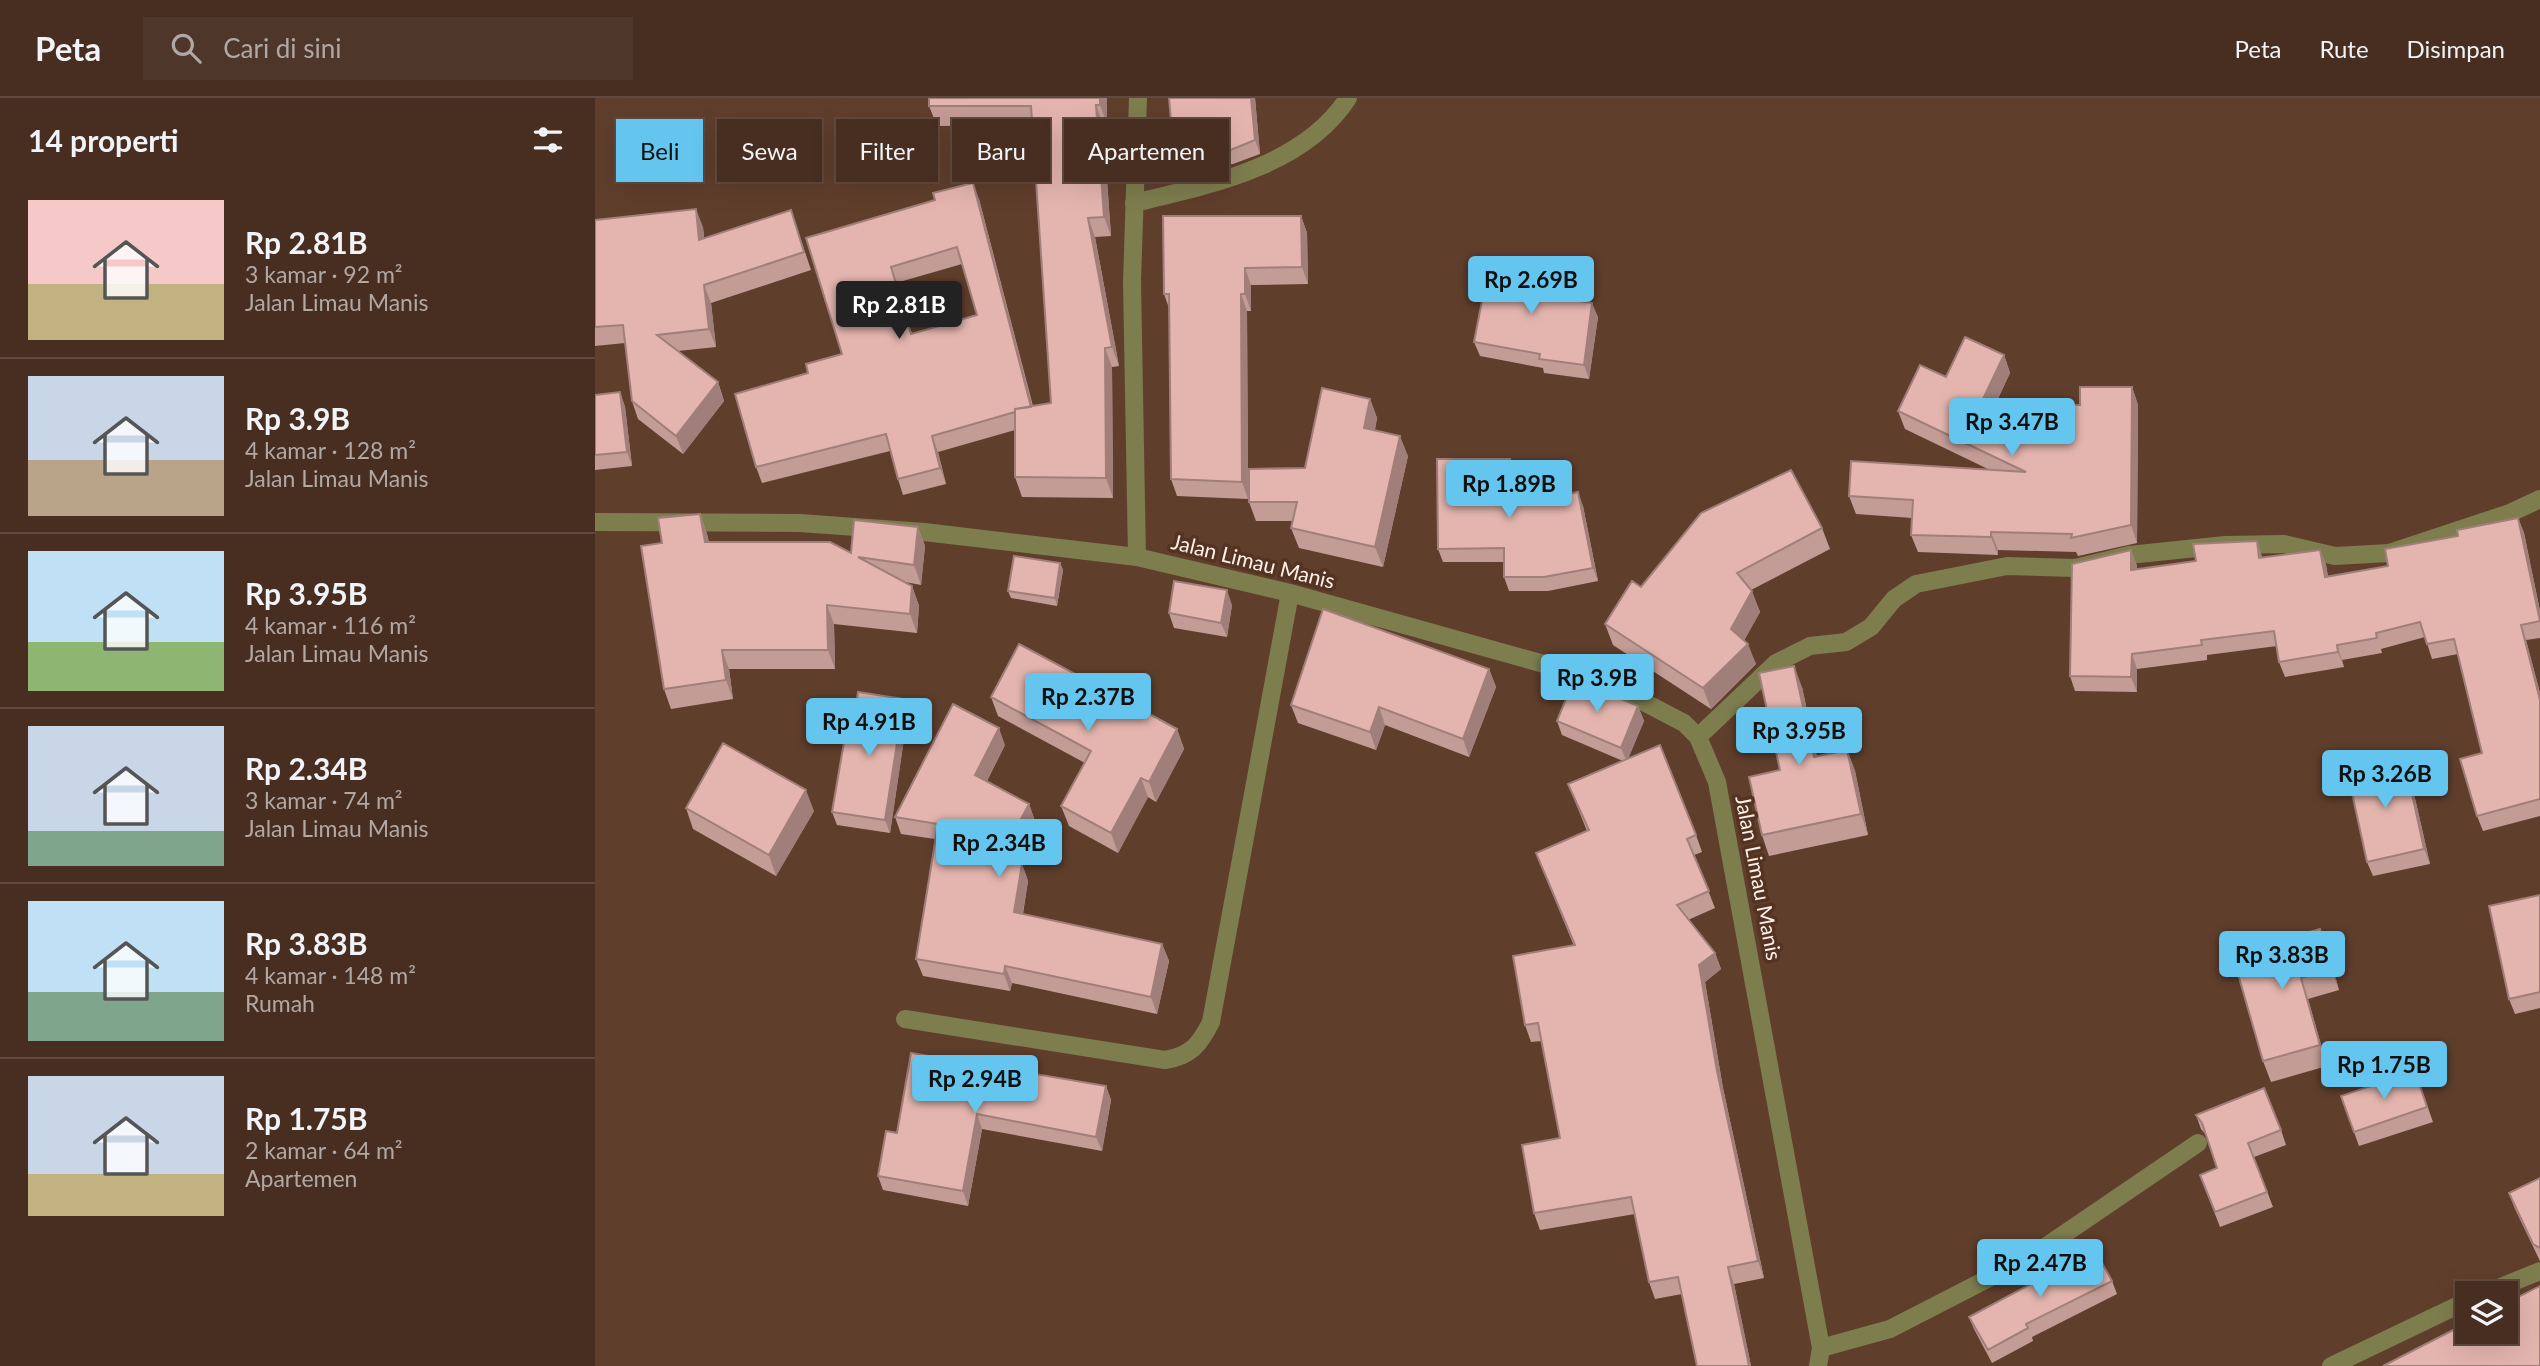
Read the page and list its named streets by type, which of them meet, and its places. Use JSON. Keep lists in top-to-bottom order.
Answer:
{
  "streets": {
    "street": ["Jalan Limau Manis"]
  },
  "page": {
    "header": "Peta",
    "search": "Cari di sini",
    "nav": ["Peta", "Rute", "Disimpan"],
    "heading": "14 properti",
    "chip": [
      "Beli",
      "Sewa",
      "Filter",
      "Baru",
      "Apartemen"
    ],
    "list": [
      {
        "name": "Rp 2.81B",
        "note": "3 kamar · 92 m² · Jalan Limau Manis"
      },
      {
        "name": "Rp 3.9B",
        "note": "4 kamar · 128 m² · Jalan Limau Manis"
      },
      {
        "name": "Rp 3.95B",
        "note": "4 kamar · 116 m² · Jalan Limau Manis"
      },
      {
        "name": "Rp 2.34B",
        "note": "3 kamar · 74 m² · Jalan Limau Manis"
      },
      {
        "name": "Rp 3.83B",
        "note": "4 kamar · 148 m² · Rumah"
      },
      {
        "name": "Rp 1.75B",
        "note": "2 kamar · 64 m² · Apartemen"
      }
    ],
    "price": [
      "Rp 2.69B",
      "Rp 2.81B",
      "Rp 3.47B",
      "Rp 1.89B",
      "Rp 3.9B",
      "Rp 2.37B",
      "Rp 4.91B",
      "Rp 3.95B",
      "Rp 3.26B",
      "Rp 2.34B",
      "Rp 3.83B",
      "Rp 1.75B",
      "Rp 2.94B",
      "Rp 2.47B"
    ]
  }
}
